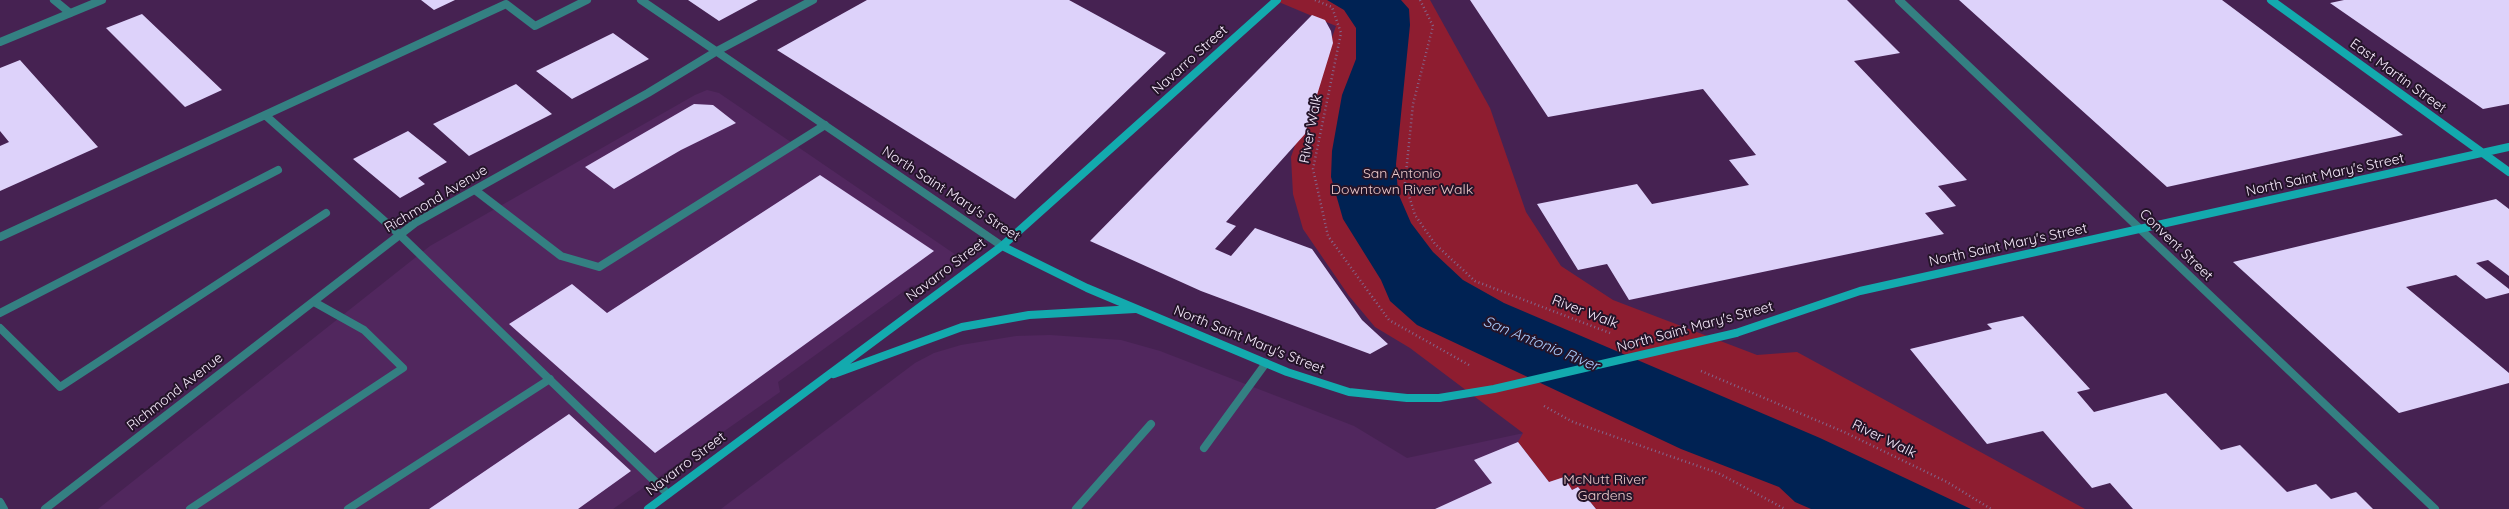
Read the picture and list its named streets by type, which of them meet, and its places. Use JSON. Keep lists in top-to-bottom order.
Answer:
{
  "streets": {
    "main road": ["Navarro Street", "East Martin Street", "North Saint Mary's Street"],
    "street": ["Richmond Avenue", "Convent Street"],
    "path": ["River Walk"]
  },
  "crossings": [
    ["Navarro Street", "North Saint Mary's Street"],
    ["East Martin Street", "North Saint Mary's Street"],
    ["North Saint Mary's Street", "Richmond Avenue"],
    ["North Saint Mary's Street", "Convent Street"]
  ],
  "water": ["San Antonio River"],
  "parks": ["San Antonio Downtown River Walk", "McNutt River Gardens"]
}
